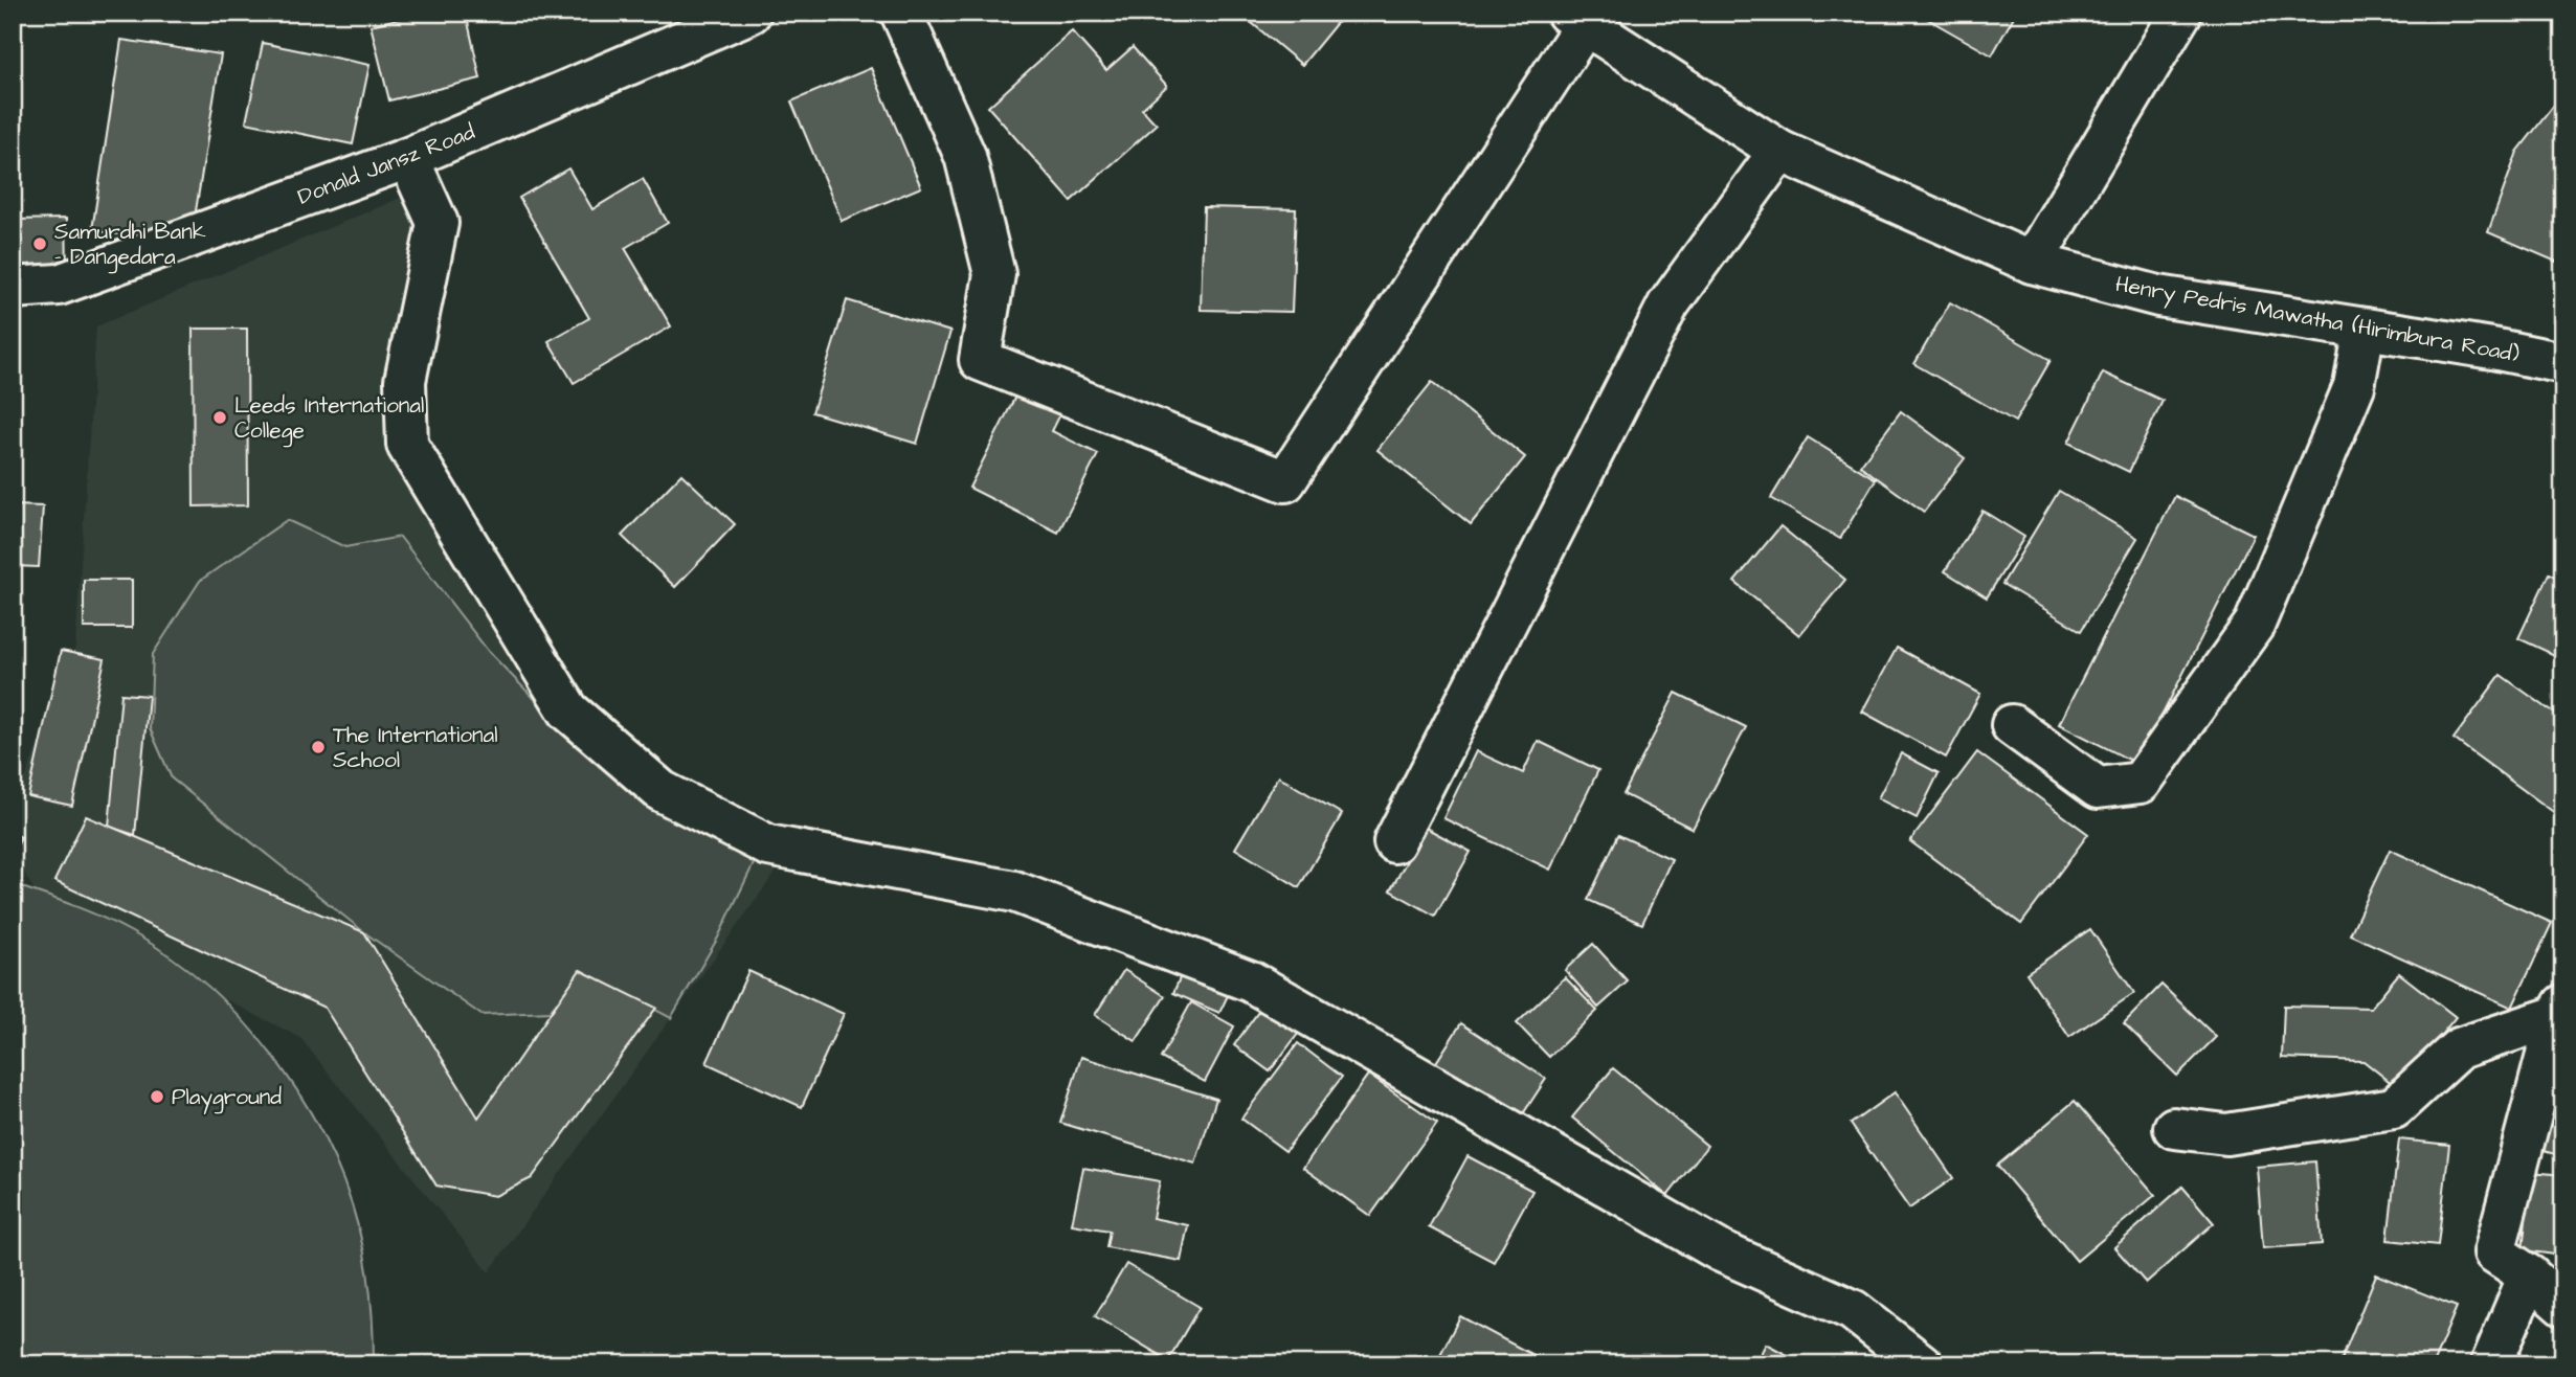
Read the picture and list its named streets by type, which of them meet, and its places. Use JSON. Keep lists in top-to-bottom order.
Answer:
{
  "streets": {
    "street": ["Donald Jansz Road", "Henry Pedris Mawatha (Hirimbura Road)"]
  },
  "places": [
    "Samurdhi Bank - Dangedara",
    "Leeds International College",
    "The International School",
    "Playground"
  ]
}
